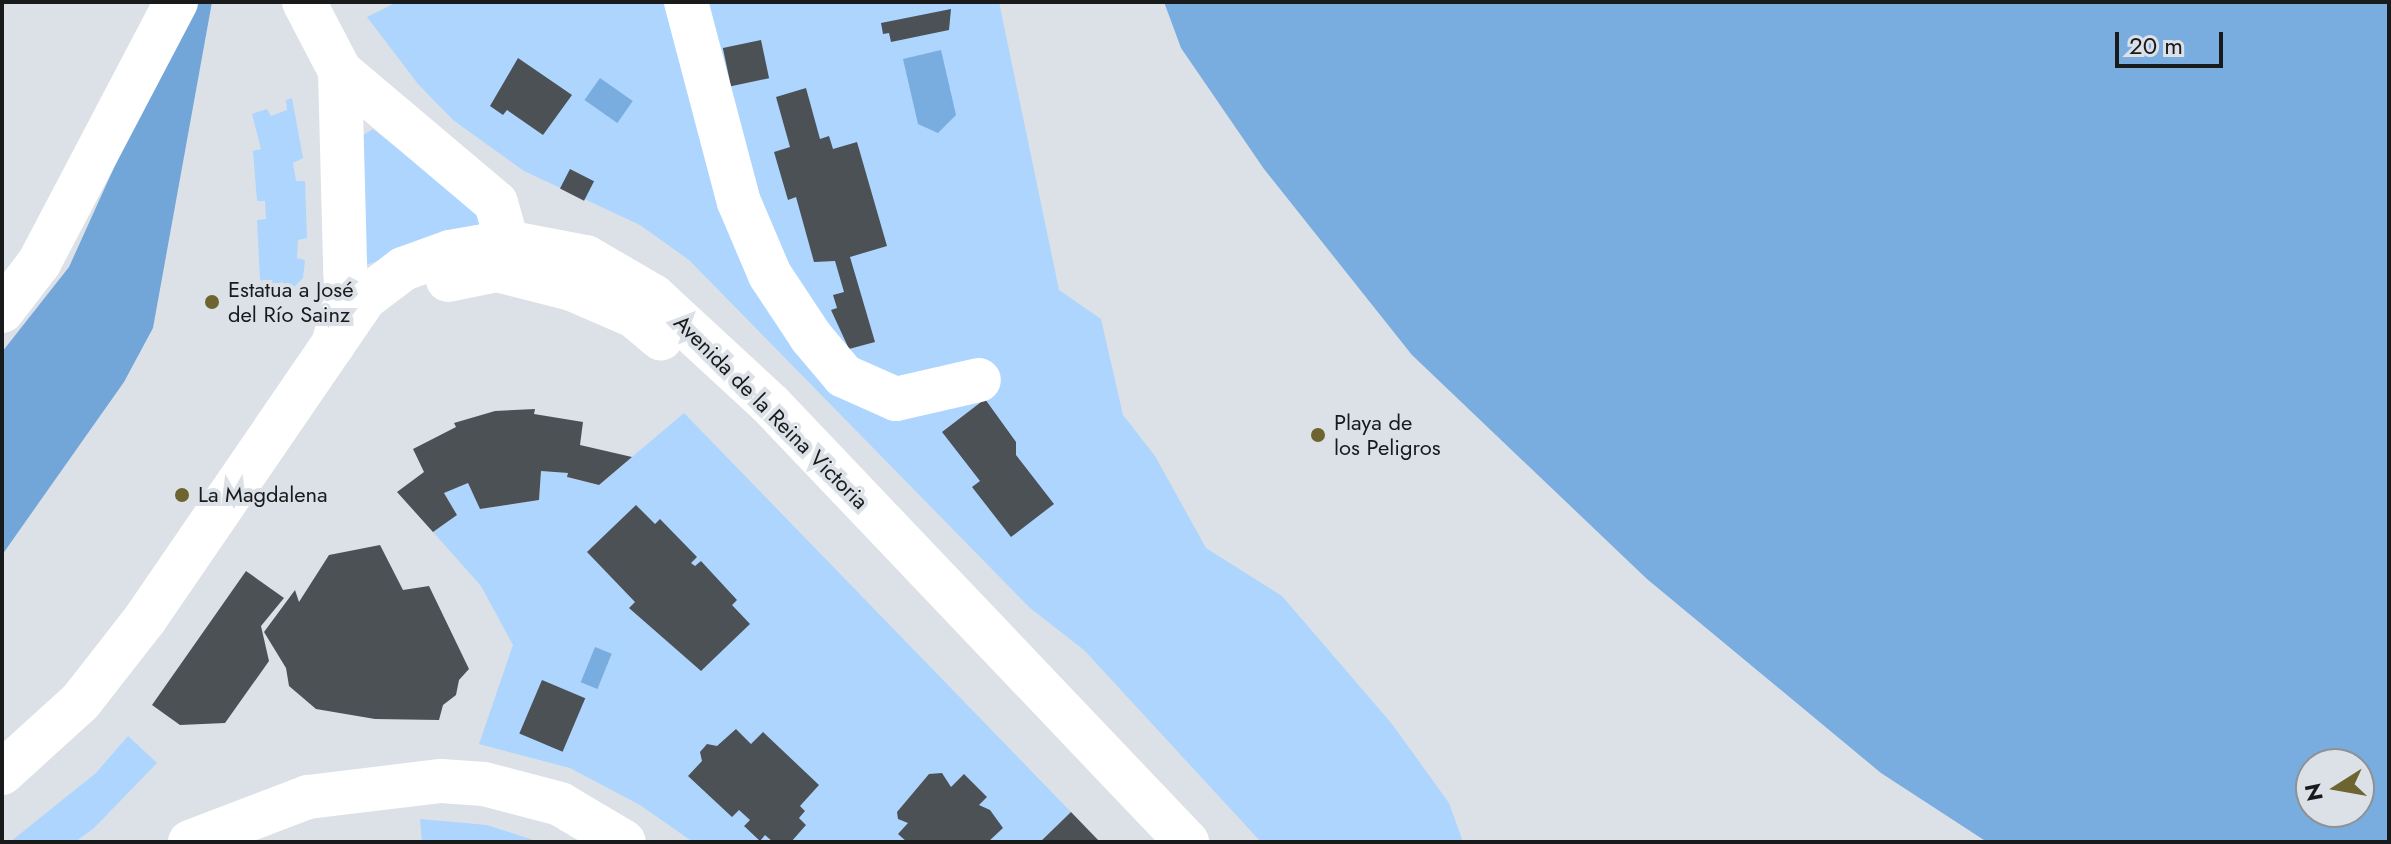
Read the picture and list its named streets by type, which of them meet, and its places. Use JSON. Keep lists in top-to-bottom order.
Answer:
{
  "streets": {
    "main road": ["Avenida de la Reina Victoria"]
  },
  "places": ["Estatua a José del Río Sainz", "Playa de los Peligros", "La Magdalena"],
  "scale_bar": "20 m",
  "north": "left"
}
